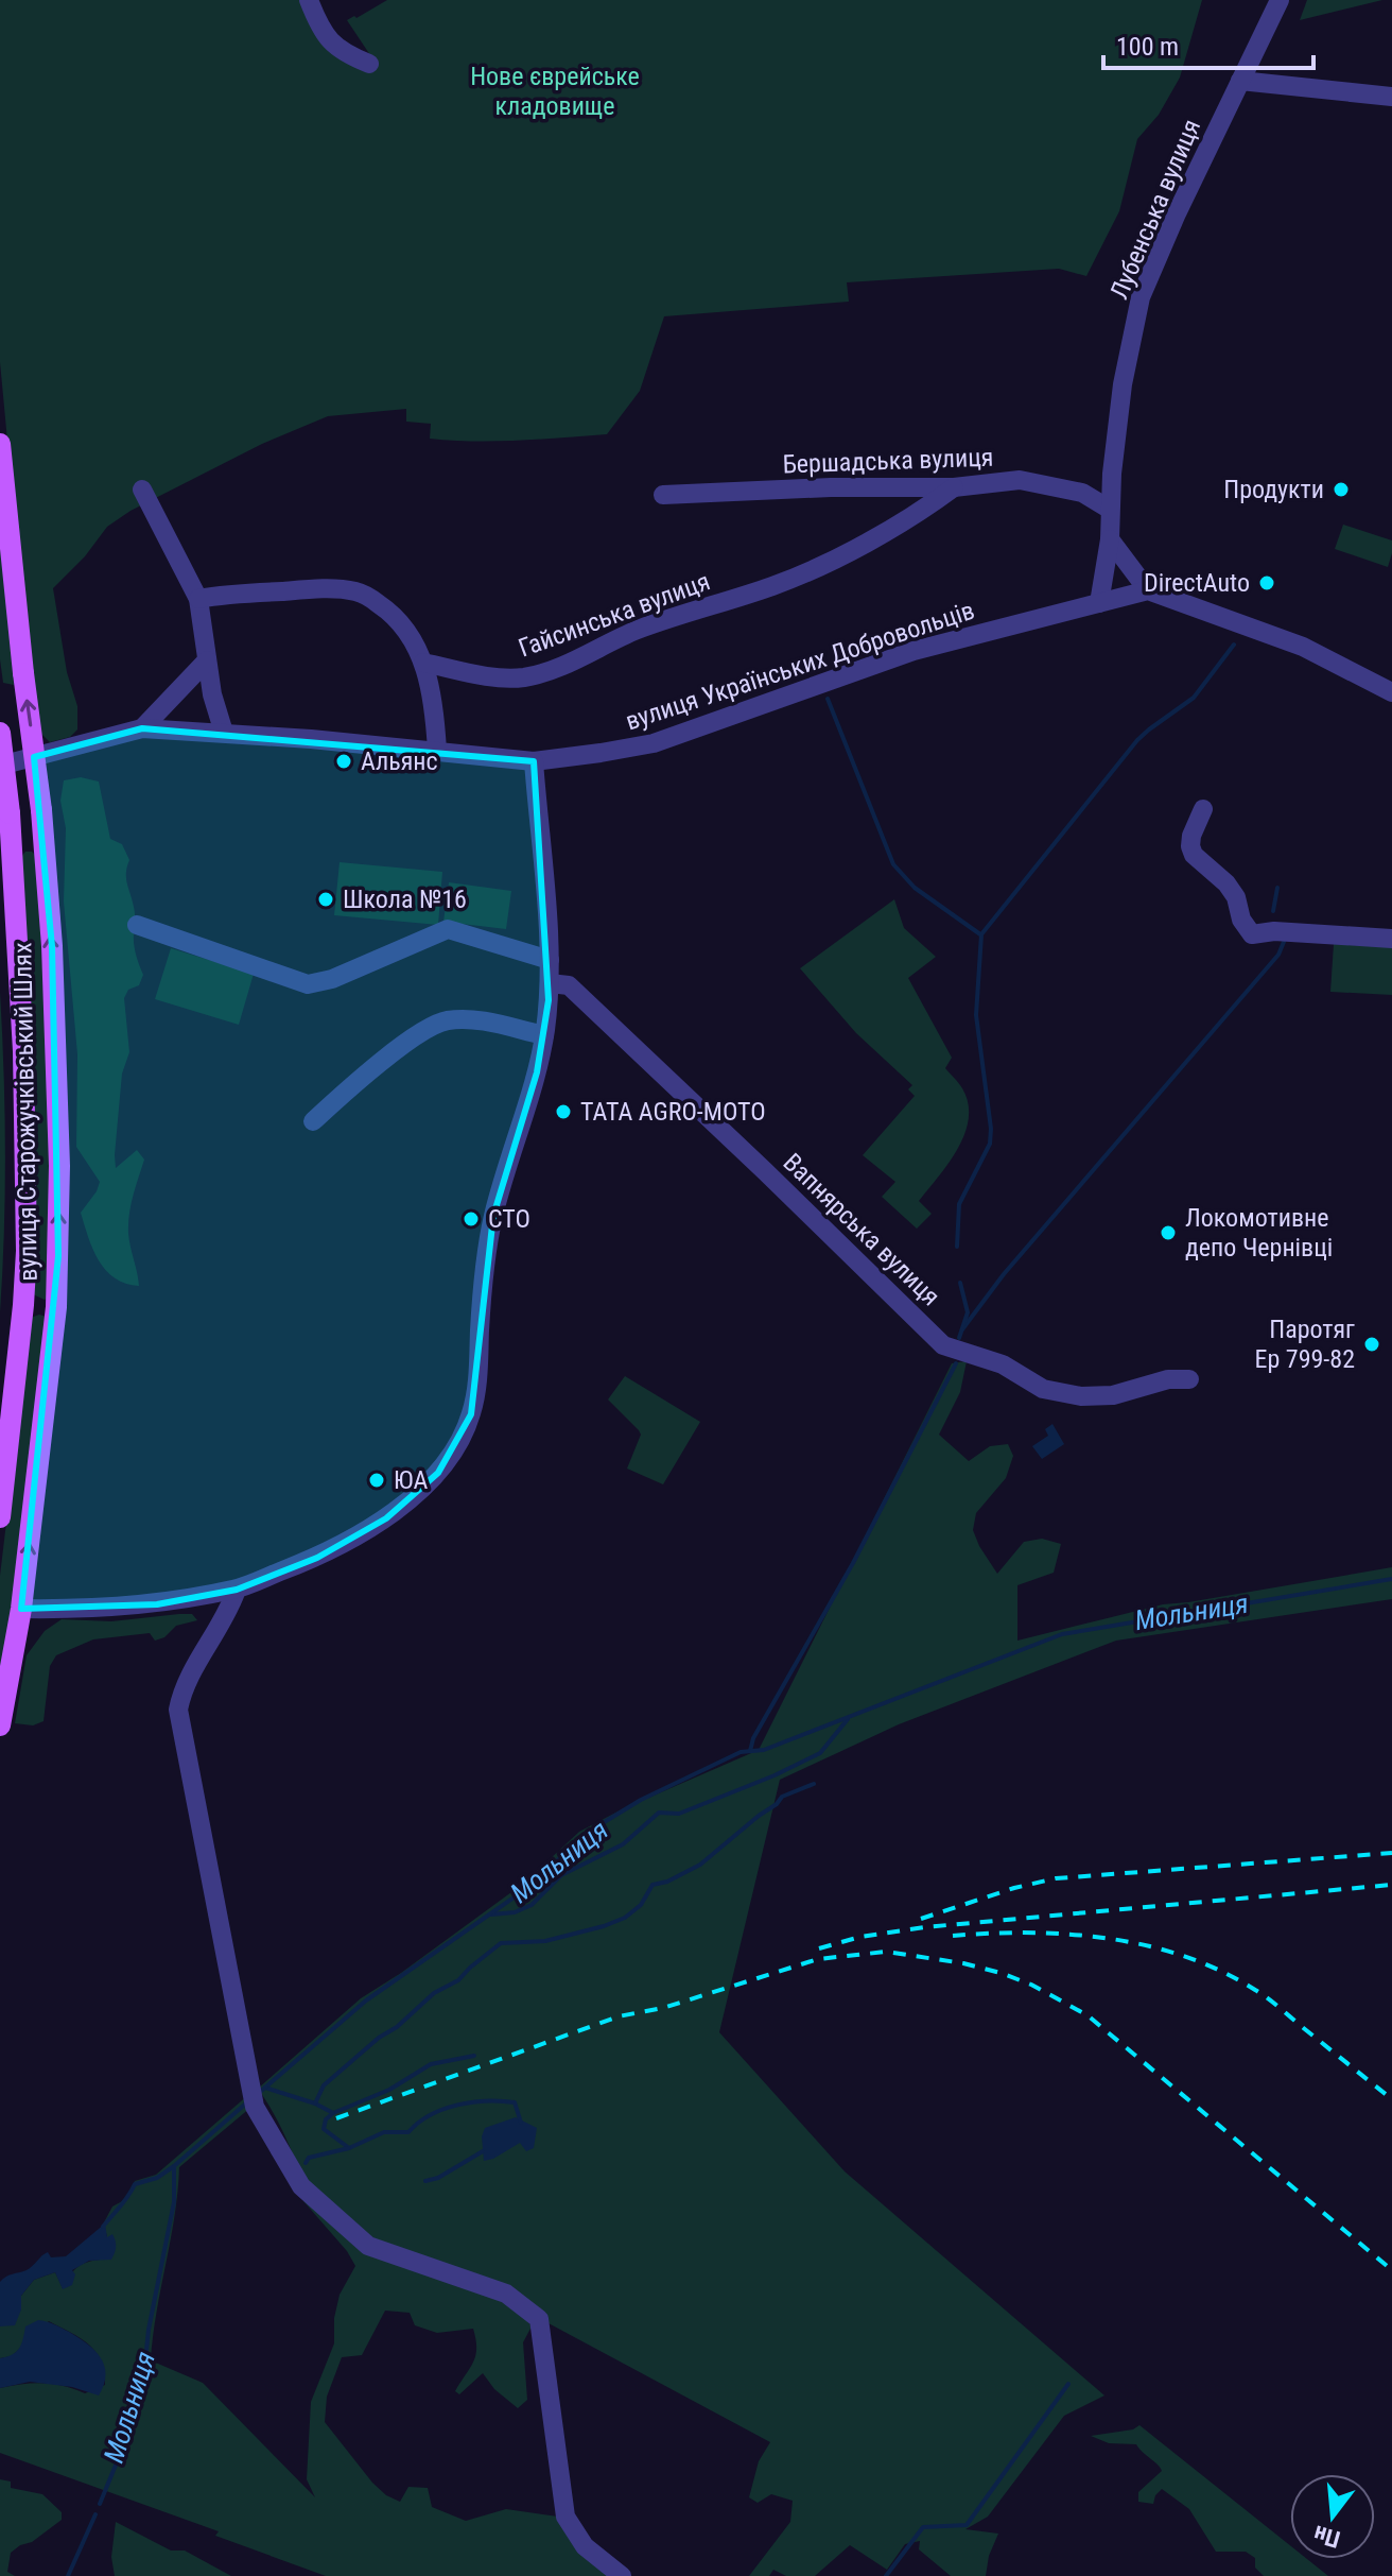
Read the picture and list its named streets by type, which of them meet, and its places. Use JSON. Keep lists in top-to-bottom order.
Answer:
{
  "streets": {
    "main road": ["вулиця Старожучківський Шлях"],
    "street": [
      "Лубенська вулиця",
      "Бершадська вулиця",
      "Гайсинська вулиця",
      "вулиця Українських Добровольців",
      "Вапнярська вулиця"
    ]
  },
  "crossings": [
    ["Лубенська вулиця", "Бершадська вулиця"],
    ["Лубенська вулиця", "вулиця Українських Добровольців"],
    ["Бершадська вулиця", "Гайсинська вулиця"]
  ],
  "water": ["Мольниця"],
  "parks": ["Нове єврейське кладовище"],
  "places": [
    "Продукти",
    "DirectAuto",
    "Альянс",
    "Школа №16",
    "TATA AGRO-MOTO",
    "СТО",
    "Локомотивне депо Чернівці",
    "Паротяг Ер 799-82",
    "ЮА"
  ],
  "scale_bar": "100 m",
  "north": "bottom"
}
